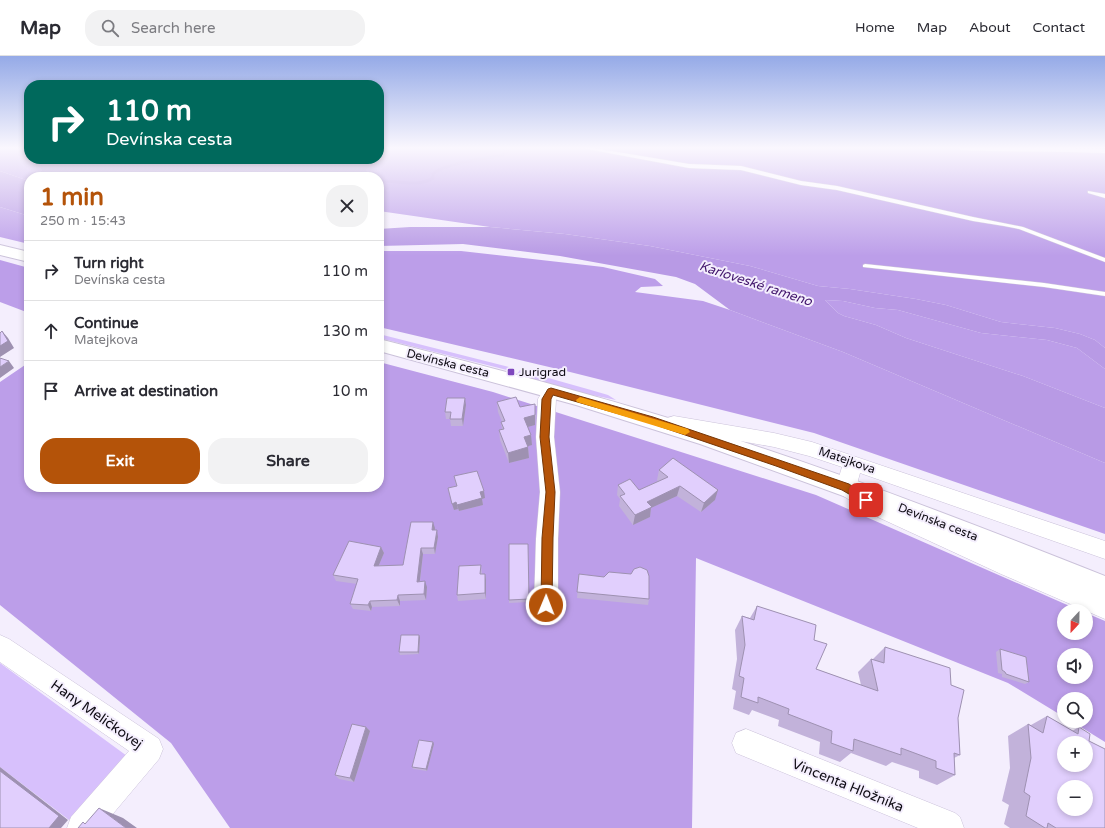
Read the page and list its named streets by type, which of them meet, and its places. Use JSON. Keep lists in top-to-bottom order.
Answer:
{
  "streets": {
    "street": [
      "Devínska cesta",
      "Matejkova",
      "Hany Meličkovej",
      "Vincenta Hložníka"
    ]
  },
  "crossings": [
    ["Devínska cesta", "Matejkova"]
  ],
  "water": ["Karloveské rameno"],
  "places": {
    "transit": ["Jurigrad"]
  },
  "north": "bottom",
  "page": {
    "header": "Map",
    "search": "Search here",
    "nav": [
      "Home",
      "Map",
      "About",
      "Contact"
    ],
    "turn": ["110 m", "Devínska cesta"],
    "heading": ["1 min", "250 m · 15:43"],
    "list": [
      {
        "name": "Turn right",
        "note": "Devínska cesta",
        "value": "110 m"
      },
      {
        "name": "Continue",
        "note": "Matejkova",
        "value": "130 m"
      },
      {
        "name": "Arrive at destination",
        "value": "10 m"
      }
    ],
    "buttons": ["Exit", "Share"],
    "map_buttons": ["+", "−"]
  }
}
